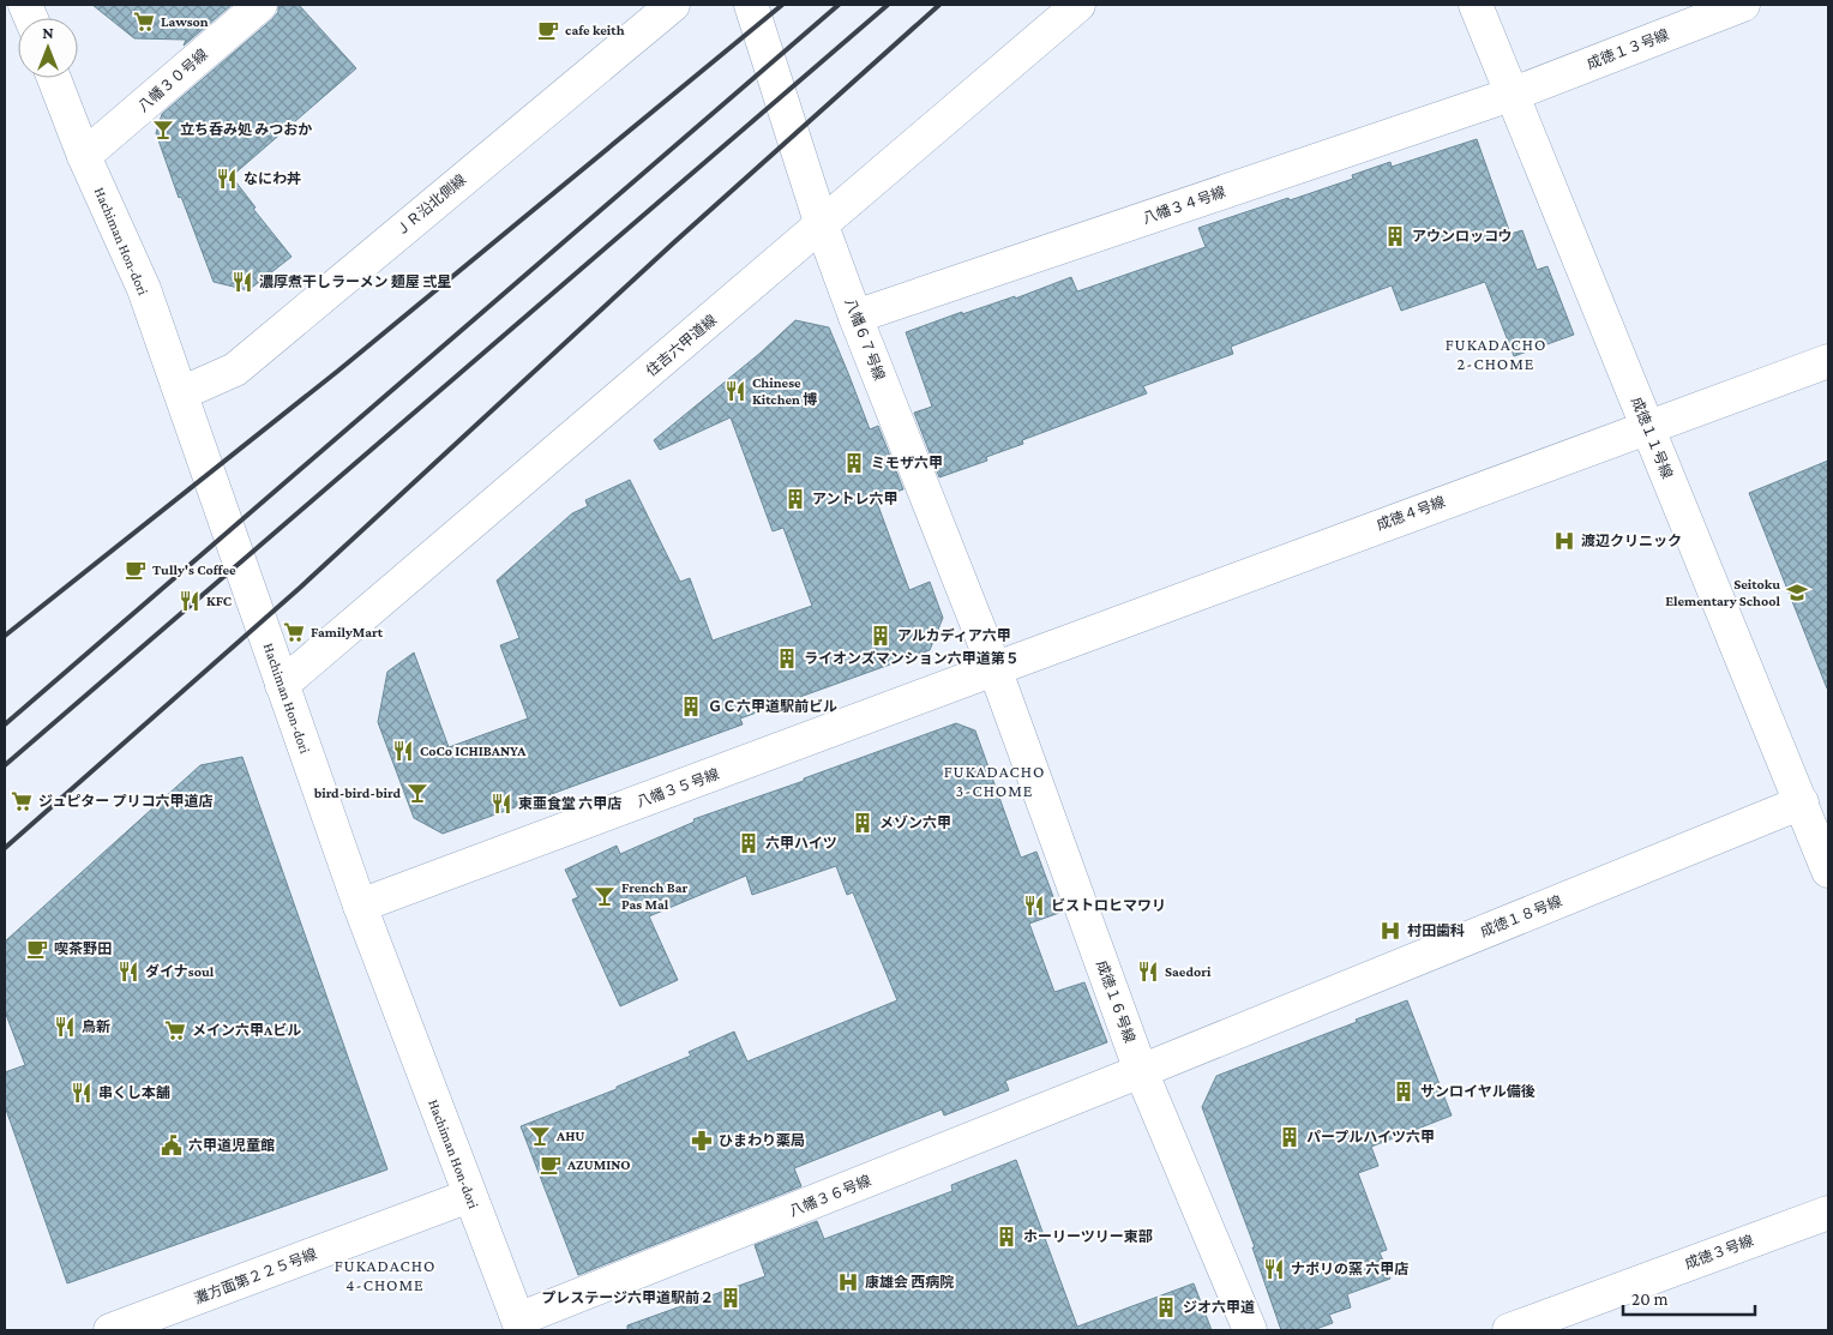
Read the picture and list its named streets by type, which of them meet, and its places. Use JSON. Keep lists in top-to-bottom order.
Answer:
{
  "streets": {
    "street": [
      "成徳１３号線",
      "八幡３０号線",
      "ＪＲ沿北側線",
      "八幡３４号線",
      "Hachiman Hon-dori",
      "八幡６７号線",
      "住吉六甲道線",
      "成徳１１号線",
      "成徳４号線",
      "八幡３５号線",
      "成徳１８号線",
      "成徳１６号線",
      "八幡３６号線",
      "成徳３号線",
      "灘方面第２２５号線"
    ]
  },
  "crossings": [
    ["成徳１３号線", "八幡３４号線"],
    ["成徳１３号線", "成徳１１号線"],
    ["八幡３０号線", "Hachiman Hon-dori"],
    ["ＪＲ沿北側線", "Hachiman Hon-dori"],
    ["八幡３４号線", "八幡６７号線"],
    ["八幡３４号線", "成徳１１号線"],
    ["Hachiman Hon-dori", "住吉六甲道線"],
    ["Hachiman Hon-dori", "八幡３５号線"],
    ["Hachiman Hon-dori", "八幡３６号線"],
    ["Hachiman Hon-dori", "灘方面第２２５号線"],
    ["八幡６７号線", "住吉六甲道線"],
    ["八幡６７号線", "成徳４号線"],
    ["八幡６７号線", "八幡３５号線"],
    ["八幡６７号線", "成徳１６号線"],
    ["成徳１１号線", "成徳４号線"],
    ["成徳１１号線", "成徳１８号線"],
    ["成徳４号線", "八幡３５号線"],
    ["成徳４号線", "成徳１６号線"],
    ["八幡３５号線", "成徳１６号線"],
    ["成徳１８号線", "成徳１６号線"],
    ["成徳１８号線", "八幡３６号線"],
    ["成徳１６号線", "八幡３６号線"]
  ],
  "districts": ["FUKADACHO 2-CHOME", "FUKADACHO 3-CHOME", "FUKADACHO 4-CHOME"],
  "places": {
    "supermarket": [
      "Lawson",
      "FamilyMart",
      "ジュピター プリコ六甲道店",
      "メイン六甲Aビル"
    ],
    "cafe": [
      "cafe keith",
      "Tully's Coffee",
      "喫茶野田",
      "AZUMINO"
    ],
    "bar": [
      "立ち呑み処 みつおか",
      "bird-bird-bird",
      "French Bar Pas Mal",
      "AHU"
    ],
    "restaurant": [
      "なにわ丼",
      "濃厚煮干しラーメン 麺屋 弍星",
      "Chinese Kitchen 博",
      "KFC",
      "CoCo ICHIBANYA",
      "東亜食堂 六甲店",
      "ビストロヒマワリ",
      "ダイナsoul",
      "Saedori",
      "鳥新",
      "串くし本舗",
      "ナポリの窯 六甲店"
    ],
    "building": [
      "アウンロッコウ",
      "ミモザ六甲",
      "アントレ六甲",
      "アルカディア六甲",
      "ライオンズマンション六甲道第５",
      "ＧＣ六甲道駅前ビル",
      "メゾン六甲",
      "六甲ハイツ",
      "サンロイヤル備後",
      "パープルハイツ六甲",
      "ホーリーツリー東部",
      "プレステージ六甲道駅前２",
      "ジオ六甲道"
    ],
    "hospital": ["渡辺クリニック", "村田歯科", "康雄会 西病院"],
    "school or university": ["Seitoku Elementary School"],
    "pharmacy": ["ひまわり薬局"],
    "public building": ["六甲道児童館"]
  },
  "scale_bar": "20 m",
  "north": "top"
}
